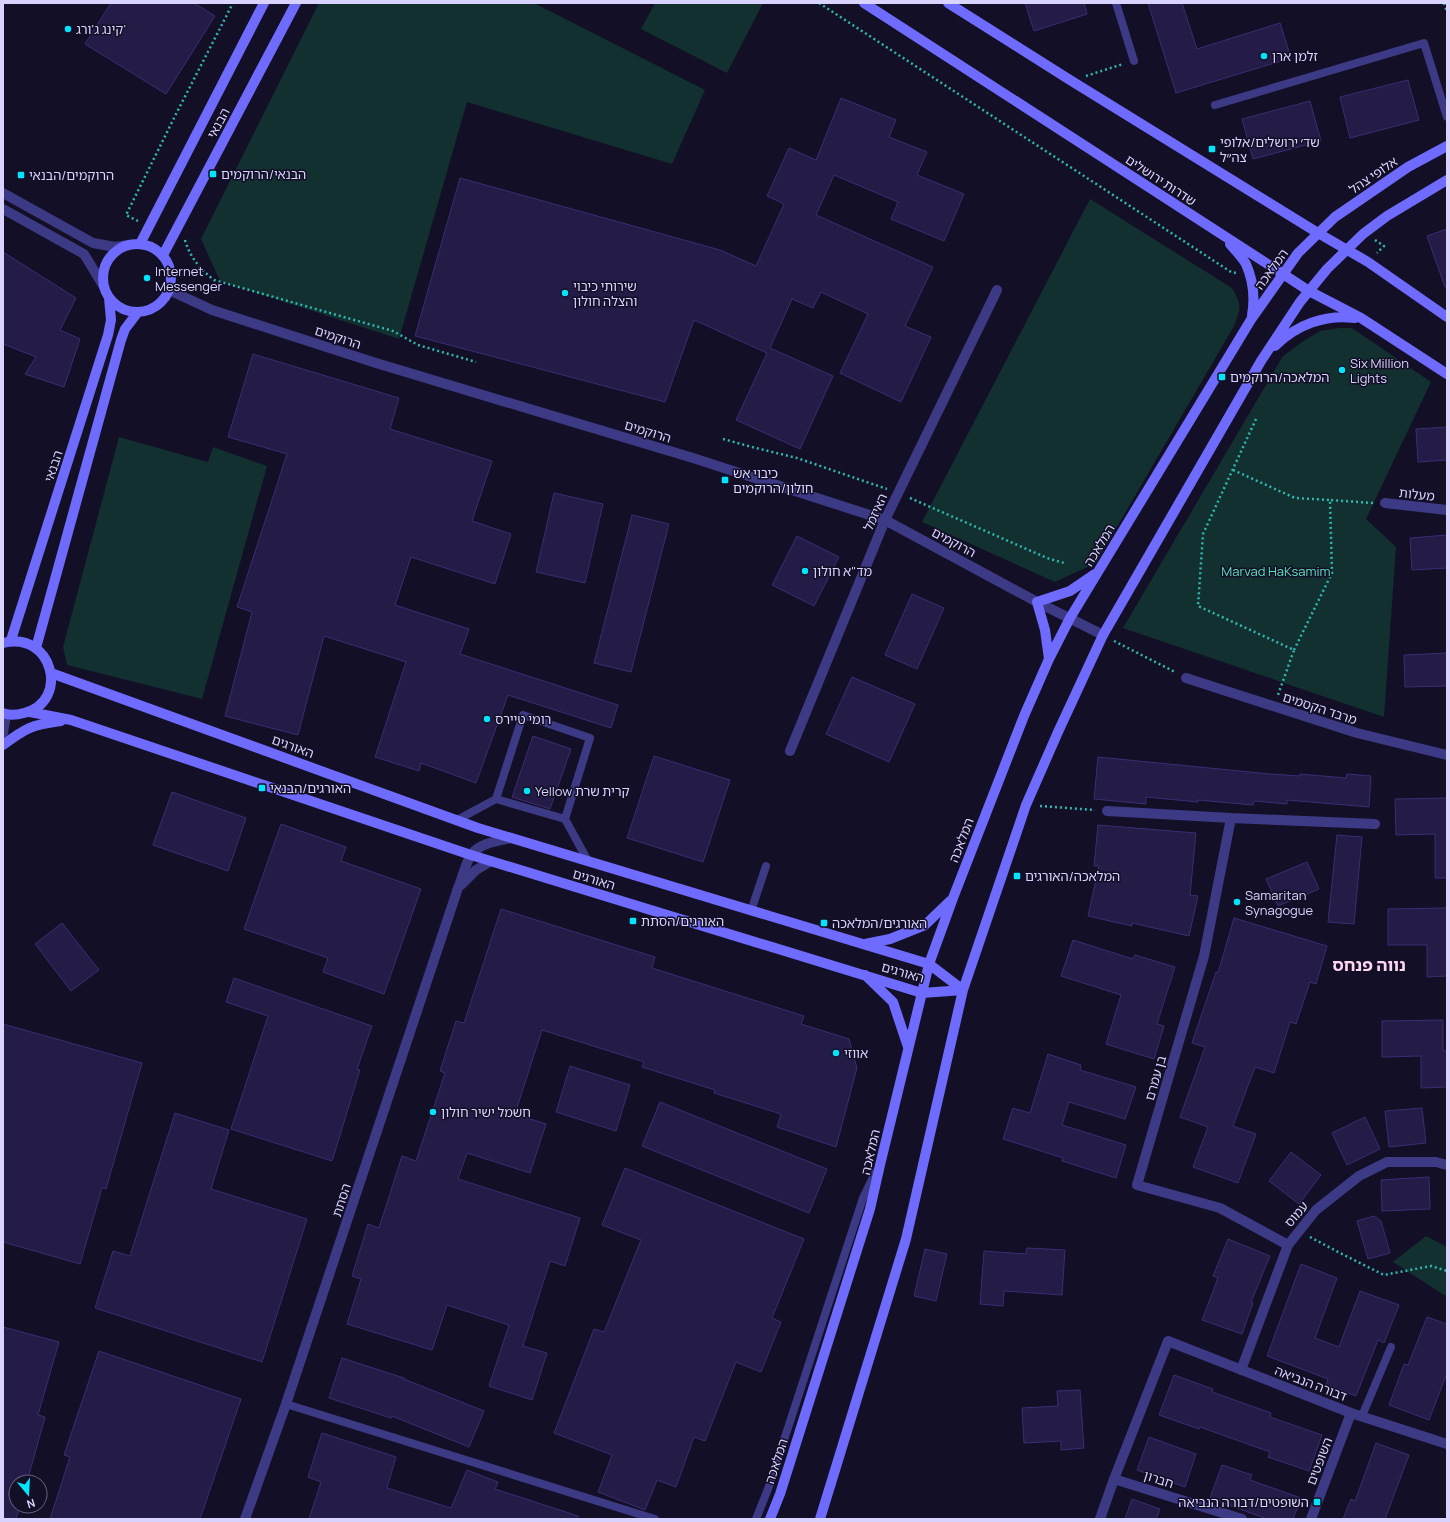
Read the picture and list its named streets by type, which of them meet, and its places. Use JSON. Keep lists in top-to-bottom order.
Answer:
{
  "streets": {
    "main road": [
      "הבנאי",
      "אלופי צהל",
      "שדרות ירושלים",
      "המלאכה",
      "האורגים"
    ],
    "street": [
      "הרוקמים",
      "מעלות",
      "האיזמל",
      "מרבד הקסמים",
      "בן עמרם",
      "הסתת",
      "עמוס",
      "דבורה הנביאה",
      "השופטים",
      "חברון"
    ]
  },
  "crossings": [
    ["הבנאי", "הרוקמים"],
    ["אלופי צהל", "המלאכה"],
    ["שדרות ירושלים", "המלאכה"],
    ["המלאכה", "הרוקמים"],
    ["המלאכה", "האורגים"],
    ["הרוקמים", "האיזמל"],
    ["האורגים", "הסתת"],
    ["בן עמרם", "עמוס"],
    ["עמוס", "דבורה הנביאה"],
    ["דבורה הנביאה", "השופטים"],
    ["דבורה הנביאה", "חברון"]
  ],
  "districts": ["נווה פנחס"],
  "parks": ["Marvad HaKsamim"],
  "places": {
    "other": [
      "קינג ג'ורג'",
      "זלמן ארן",
      "Internet Messenger",
      "שירותי כיבוי והצלה חולון",
      "Six Million Lights",
      "מד\"א חולון",
      "רומי טיירס",
      "Yellow קרית שרת",
      "Samaritan Synagogue",
      "אווזי",
      "חשמל ישיר חולון"
    ],
    "transit": [
      "שד׳ ירושלים/אלופי צה״ל",
      "הבנאי/הרוקמים",
      "הרוקמים/הבנאי",
      "המלאכה/הרוקמים",
      "כיבוי אש חולון/הרוקמים",
      "האורגים/הבנאי",
      "המלאכה/האורגים",
      "האורגים/הסתת",
      "האורגים/המלאכה",
      "השופטים/דבורה הנביאה"
    ]
  },
  "north": "bottom"
}
